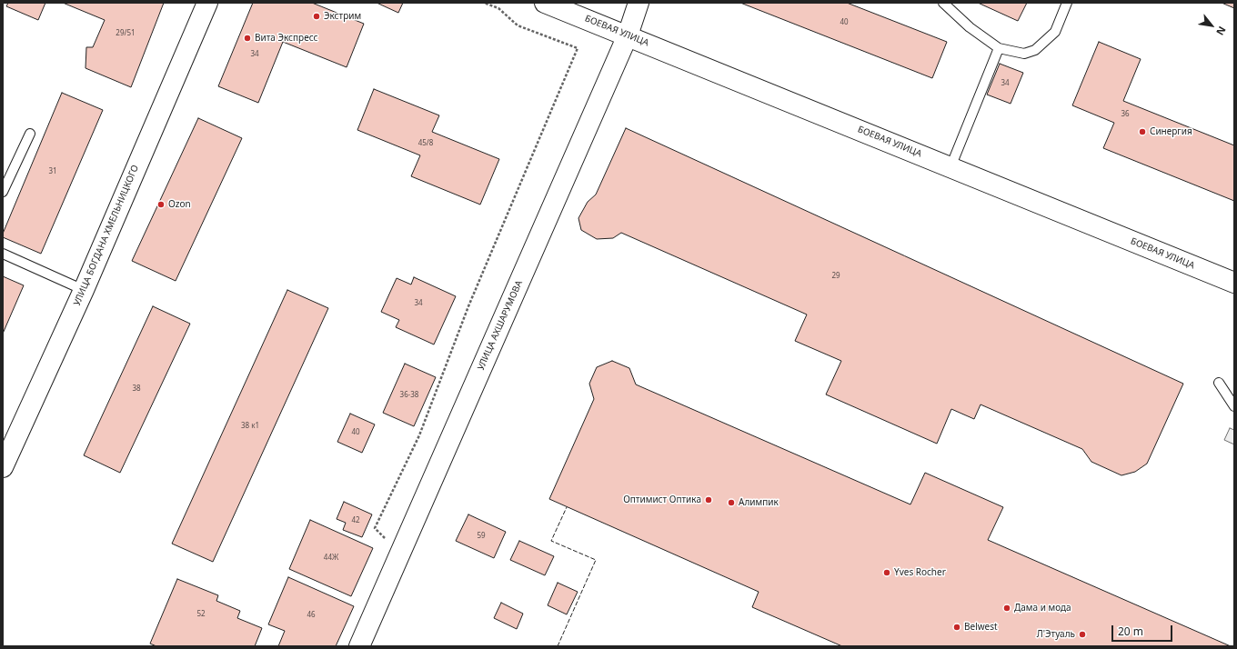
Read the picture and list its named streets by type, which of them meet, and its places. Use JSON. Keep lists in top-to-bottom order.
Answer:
{
  "streets": {
    "main road": ["БОЕВАЯ УЛИЦА", "УЛИЦА БОГДАНА ХМЕЛЬНИЦКОГО", "УЛИЦА АХШАРУМОВА"]
  },
  "crossings": [
    ["БОЕВАЯ УЛИЦА", "УЛИЦА АХШАРУМОВА"]
  ],
  "places": [
    "Экстрим",
    "Вита Экспресс",
    "Синергия",
    "Ozon",
    "Оптимист Оптика",
    "Алимпик",
    "Yves Rocher",
    "Дама и мода",
    "Belwest",
    "Л'Этуаль"
  ],
  "house_numbers": [
    "40",
    "29/51",
    "34",
    "34",
    "36",
    "45/8",
    "31",
    "29",
    "34",
    "38",
    "36-38",
    "38 к1",
    "40",
    "42",
    "59",
    "44Ж",
    "52",
    "46"
  ],
  "scale_bar": "20 m",
  "north": "bottom right"
}
